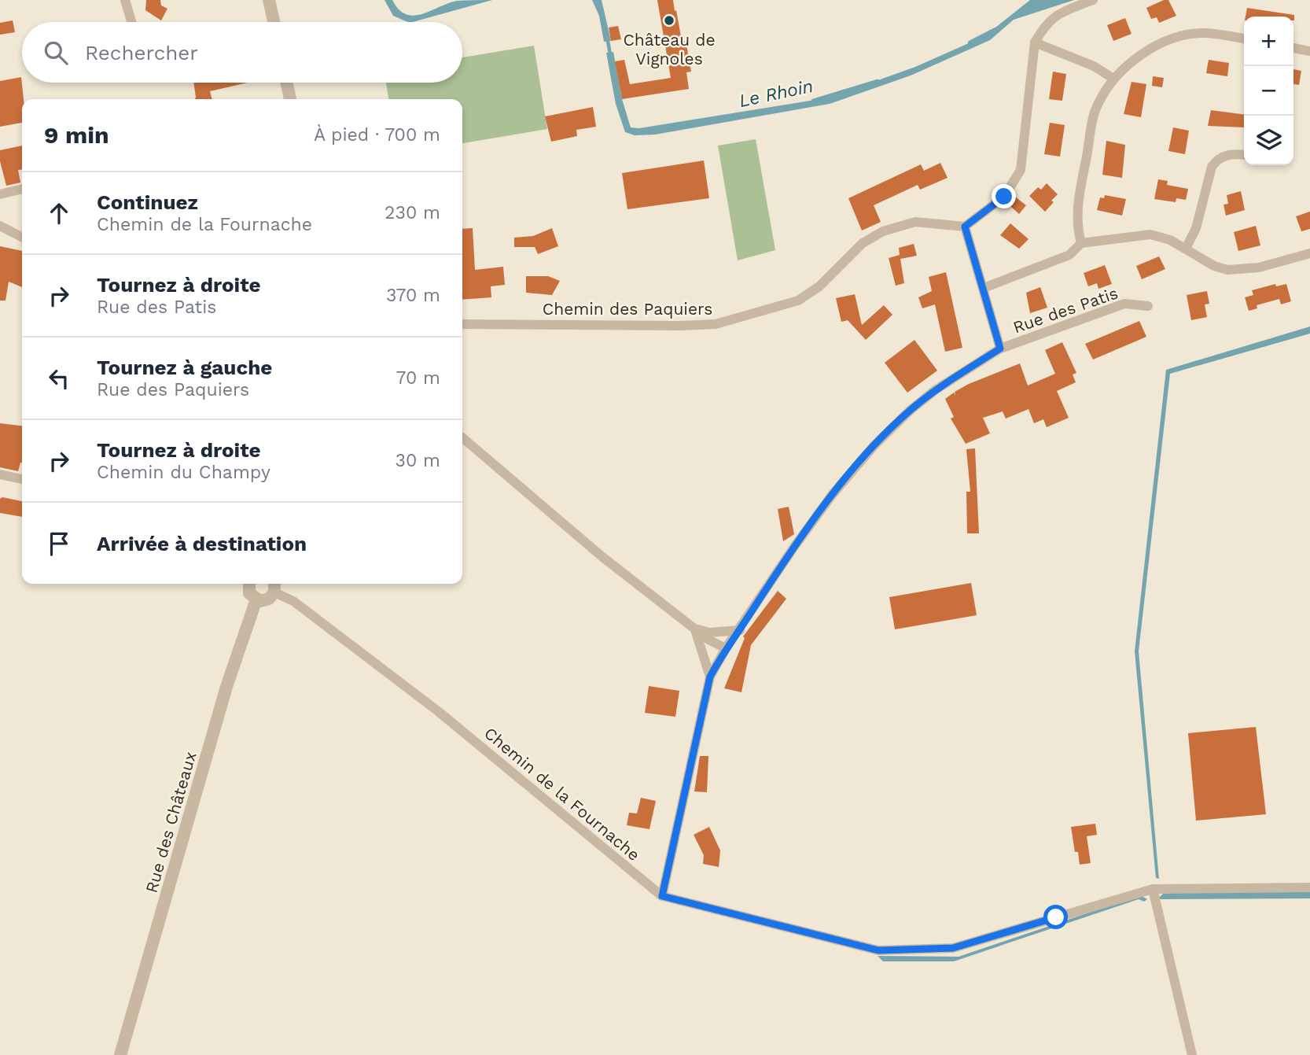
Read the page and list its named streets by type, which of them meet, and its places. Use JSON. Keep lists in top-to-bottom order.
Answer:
{
  "streets": {
    "street": [
      "Chemin des Paquiers",
      "Rue des Patis",
      "Chemin de la Fournache",
      "Rue des Châteaux"
    ]
  },
  "crossings": [
    ["Rue des Patis", "Chemin de la Fournache"]
  ],
  "water": ["Le Rhoin"],
  "places": ["Château de Vignoles"],
  "page": {
    "map_buttons": ["+", "−"],
    "search": "Rechercher",
    "heading": ["9 min", "À pied · 700 m"],
    "list": [
      ["Continuez", "Chemin de la Fournache", "230 m"],
      ["Tournez à droite", "Rue des Patis", "370 m"],
      ["Tournez à gauche", "Rue des Paquiers", "70 m"],
      ["Tournez à droite", "Chemin du Champy", "30 m"],
      "Arrivée à destination"
    ]
  }
}
